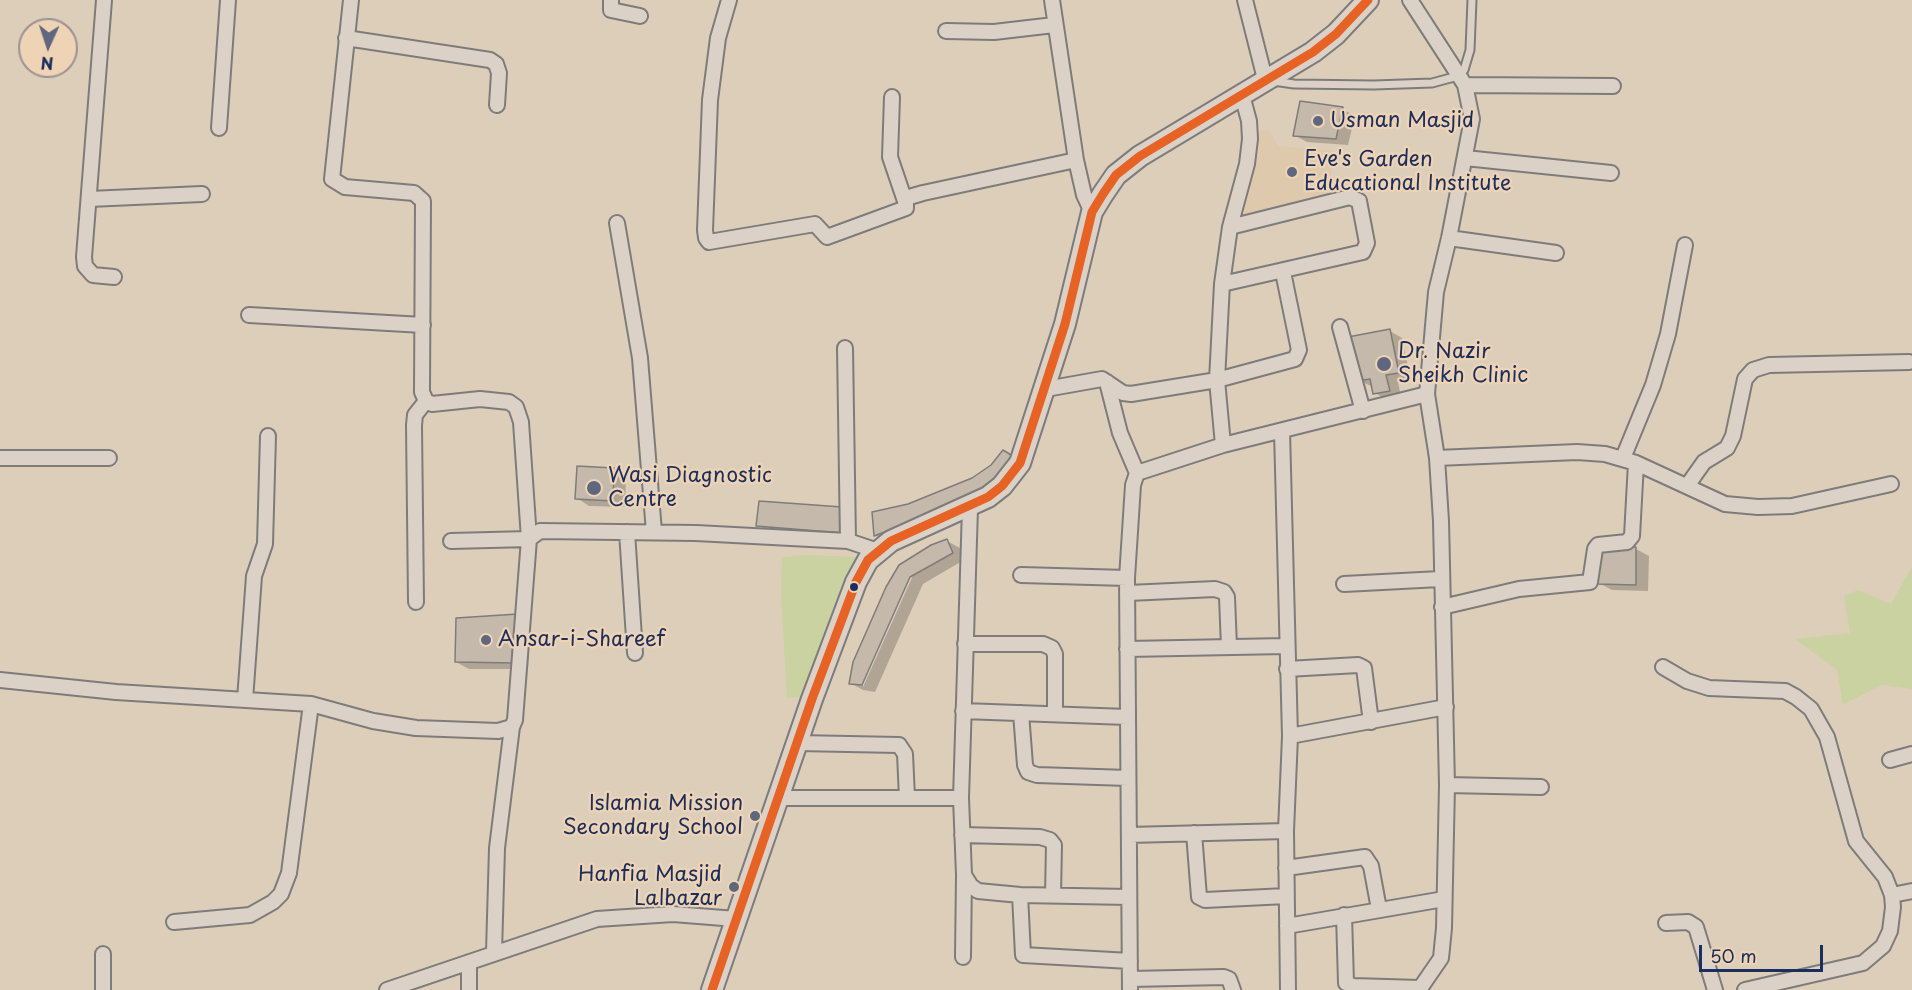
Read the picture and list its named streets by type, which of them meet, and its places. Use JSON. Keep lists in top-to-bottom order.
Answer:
{
  "places": [
    "Usman Masjid",
    "Eve's Garden Educational Institute",
    "Dr. Nazir Sheikh Clinic",
    "Wasi Diagnostic Centre",
    "Ansar-i-Shareef",
    "Islamia Mission Secondary School",
    "Hanfia Masjid Lalbazar"
  ],
  "scale_bar": "50 m",
  "north": "bottom"
}
